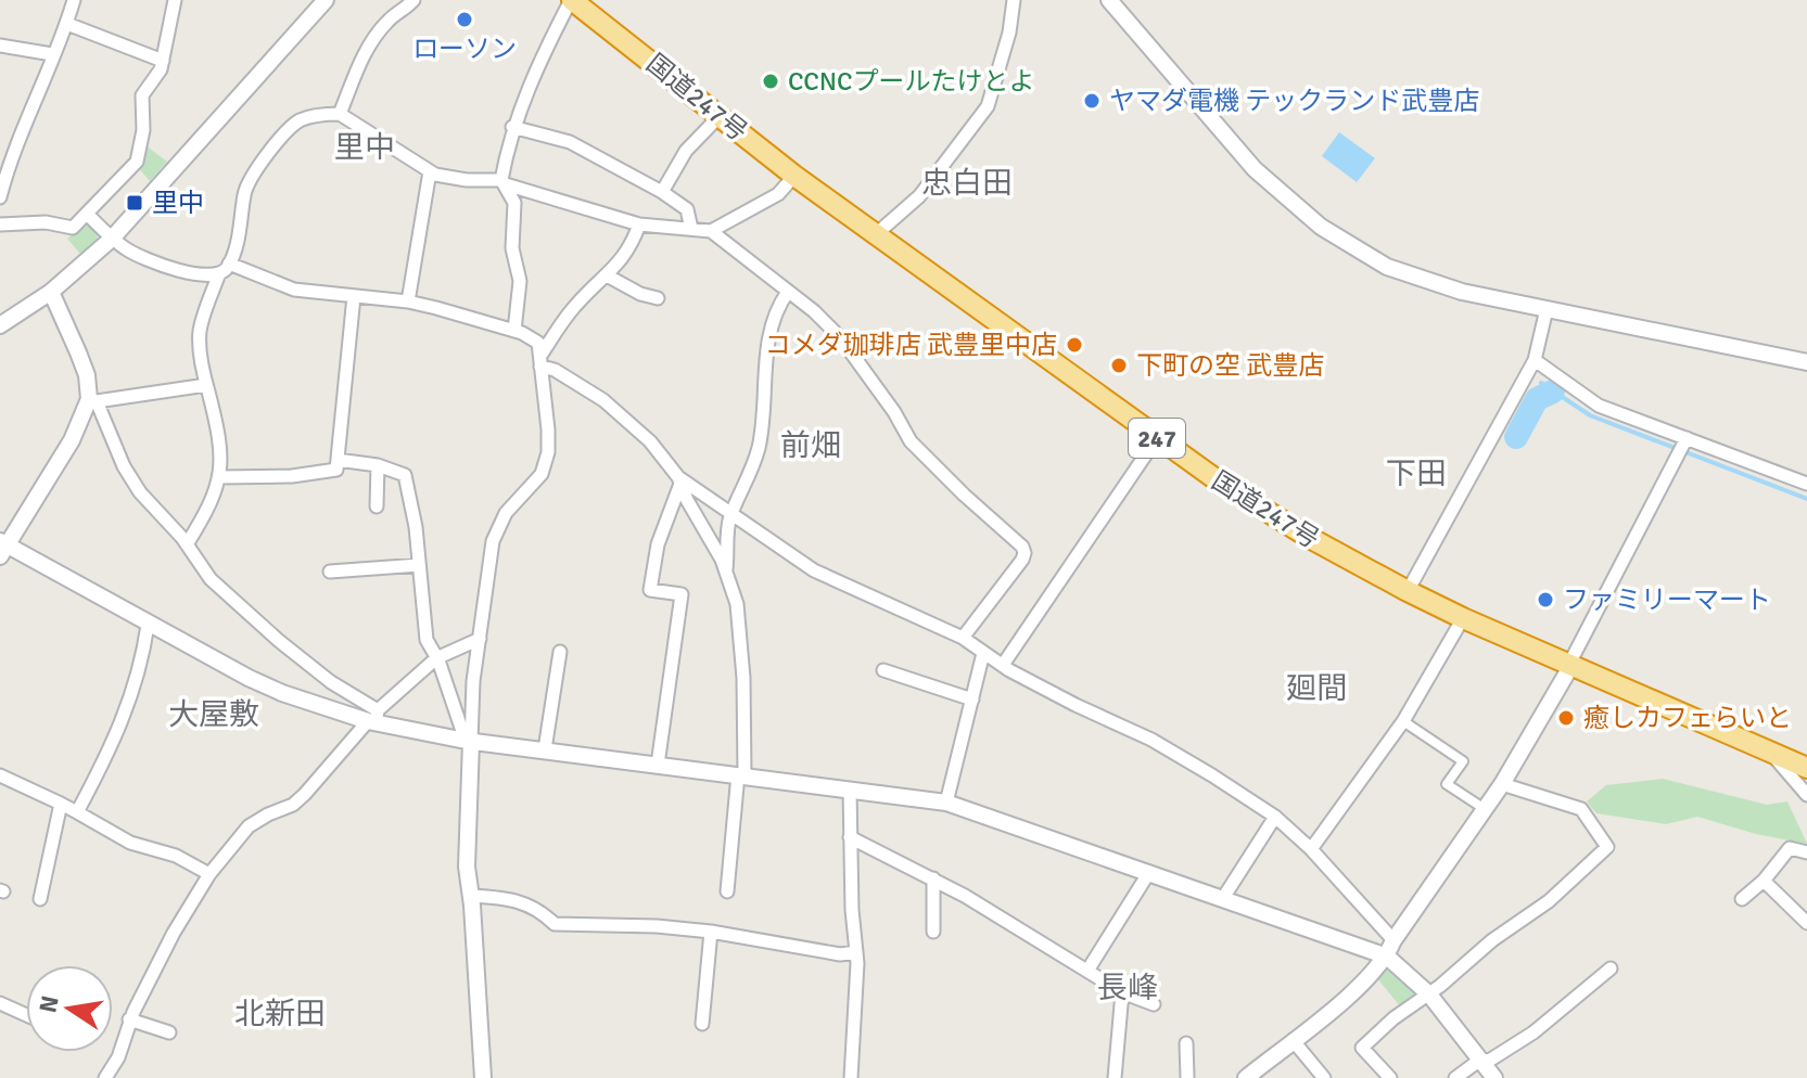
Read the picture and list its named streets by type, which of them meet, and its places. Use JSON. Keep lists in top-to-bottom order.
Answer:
{
  "streets": {
    "highway": ["国道247号", "247"]
  },
  "districts": [
    "里中",
    "忠白田",
    "前畑",
    "下田",
    "廻間",
    "大屋敷",
    "長峰",
    "北新田"
  ],
  "places": {
    "other": [
      "ローソン",
      "CCNCプールたけとよ",
      "ヤマダ電機 テックランド武豊店",
      "コメダ珈琲店 武豊里中店",
      "下町の空 武豊店",
      "ファミリーマート",
      "癒しカフェらいと"
    ],
    "transit": ["里中"]
  },
  "north": "left"
}
